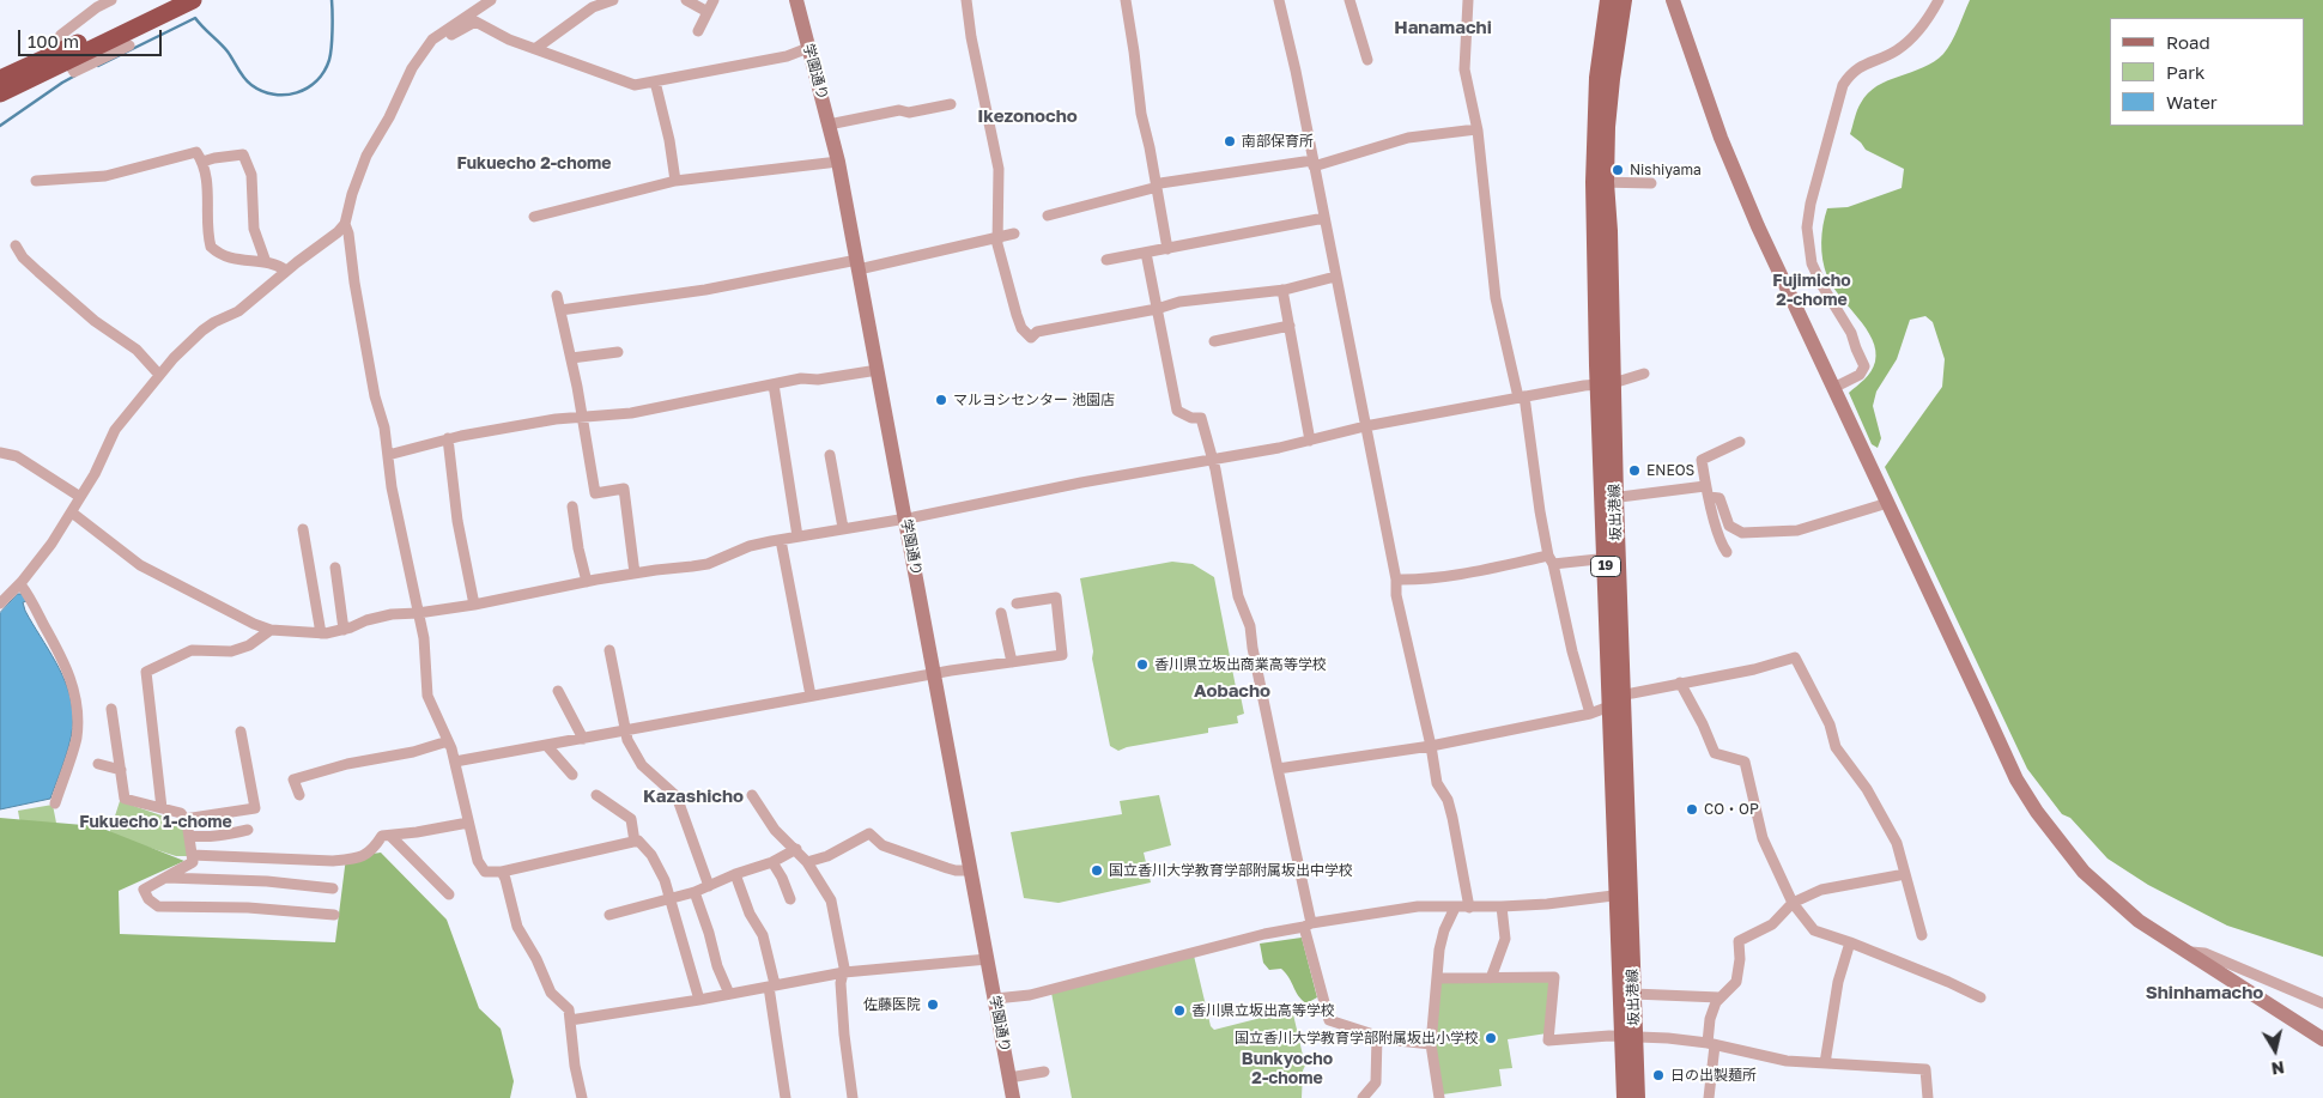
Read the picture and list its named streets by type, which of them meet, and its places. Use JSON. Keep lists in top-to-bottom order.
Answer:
{
  "streets": {
    "main road": ["坂出港線", "19"],
    "street": ["学園通り"]
  },
  "districts": [
    "Hanamachi",
    "Ikezonocho",
    "Fukuecho 2-chome",
    "Fujimicho 2-chome",
    "Aobacho",
    "Kazashicho",
    "Fukuecho 1-chome",
    "Shinhamacho",
    "Bunkyocho 2-chome"
  ],
  "places": [
    "南部保育所",
    "Nishiyama",
    "マルヨシセンター 池園店",
    "ENEOS",
    "香川県立坂出商業高等学校",
    "CO・OP",
    "国立香川大学教育学部附属坂出中学校",
    "佐藤医院",
    "香川県立坂出高等学校",
    "国立香川大学教育学部附属坂出小学校",
    "日の出製麺所"
  ],
  "legend": ["Road", "Park", "Water"],
  "scale_bar": "100 m",
  "north": "bottom"
}
